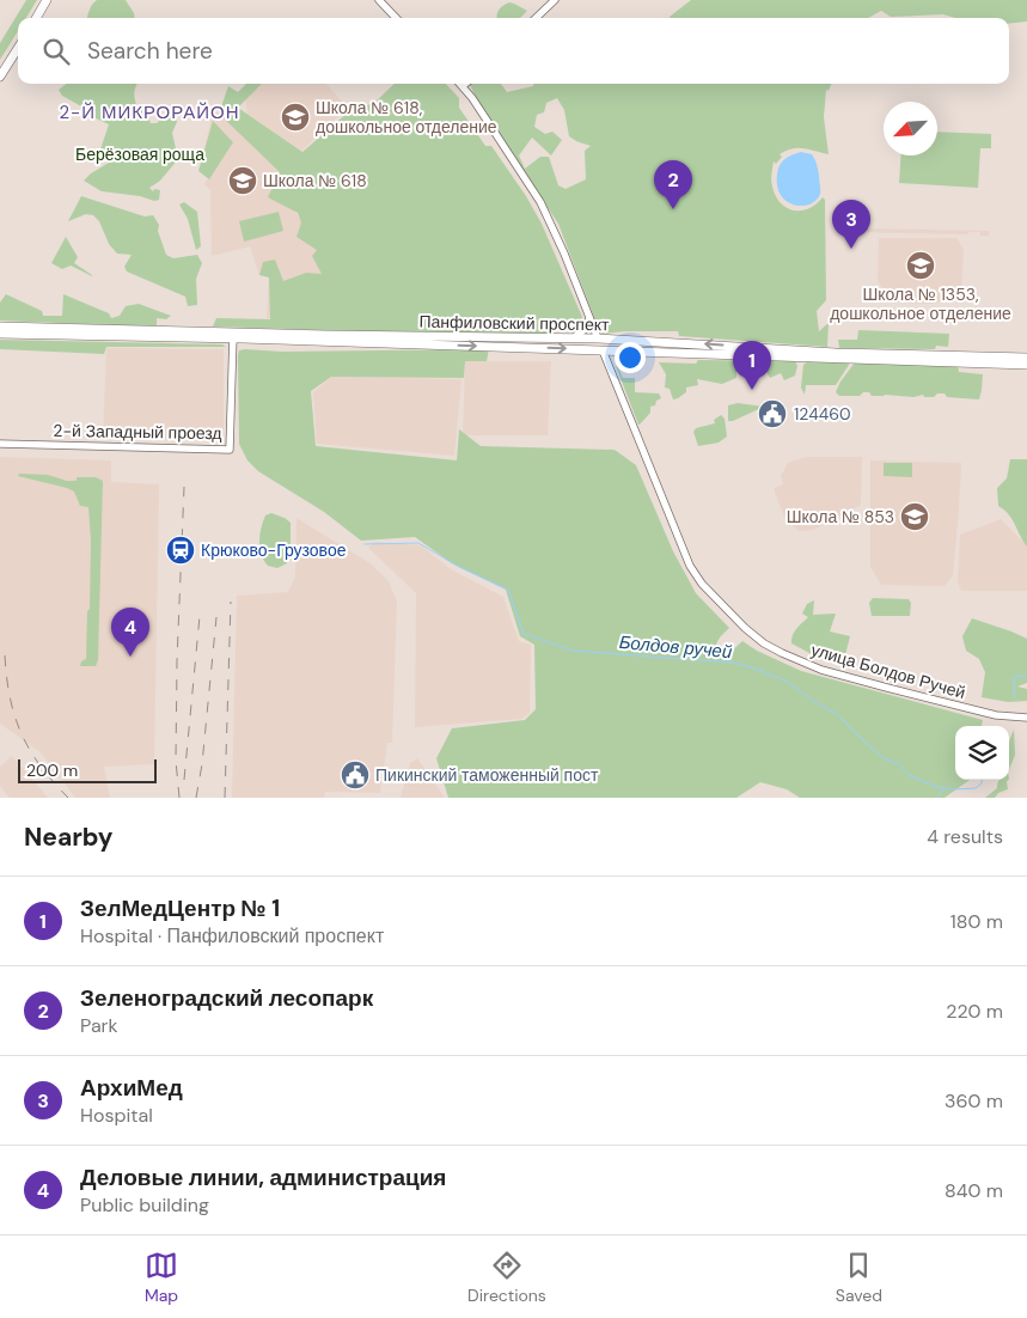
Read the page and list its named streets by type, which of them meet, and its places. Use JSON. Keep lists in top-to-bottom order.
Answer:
{
  "streets": {
    "main road": ["Панфиловский проспект"],
    "street": ["2-й Западный проезд", "улица Болдов Ручей"]
  },
  "crossings": [
    ["Панфиловский проспект", "2-й Западный проезд"],
    ["Панфиловский проспект", "улица Болдов Ручей"]
  ],
  "districts": ["2-Й МИКРОРАЙОН"],
  "water": ["Болдов ручей"],
  "parks": ["Берёзовая роща"],
  "places": {
    "school or university": [
      "Школа № 618, дошкольное отделение",
      "Школа № 618",
      "Школа № 1353, дошкольное отделение",
      "Школа № 853"
    ],
    "public building": ["124460", "Пикинский таможенный пост"],
    "station": ["Крюково-Грузовое"]
  },
  "scale_bar": "200 m",
  "north": "bottom left",
  "page": {
    "search": "Search here",
    "pins": [
      "2",
      "3",
      "1",
      "4"
    ],
    "scale": "200 m",
    "heading": ["Nearby", "4 results"],
    "list": [
      {
        "mark": "1",
        "name": "ЗелМедЦентр № 1",
        "note": "Hospital · Панфиловский проспект",
        "value": "180 m"
      },
      {
        "mark": "2",
        "name": "Зеленоградский лесопарк",
        "note": "Park",
        "value": "220 m"
      },
      {
        "mark": "3",
        "name": "АрхиМед",
        "note": "Hospital",
        "value": "360 m"
      },
      {
        "mark": "4",
        "name": "Деловые линии, администрация",
        "note": "Public building",
        "value": "840 m"
      }
    ],
    "nav": ["Map", "Directions", "Saved"]
  }
}
